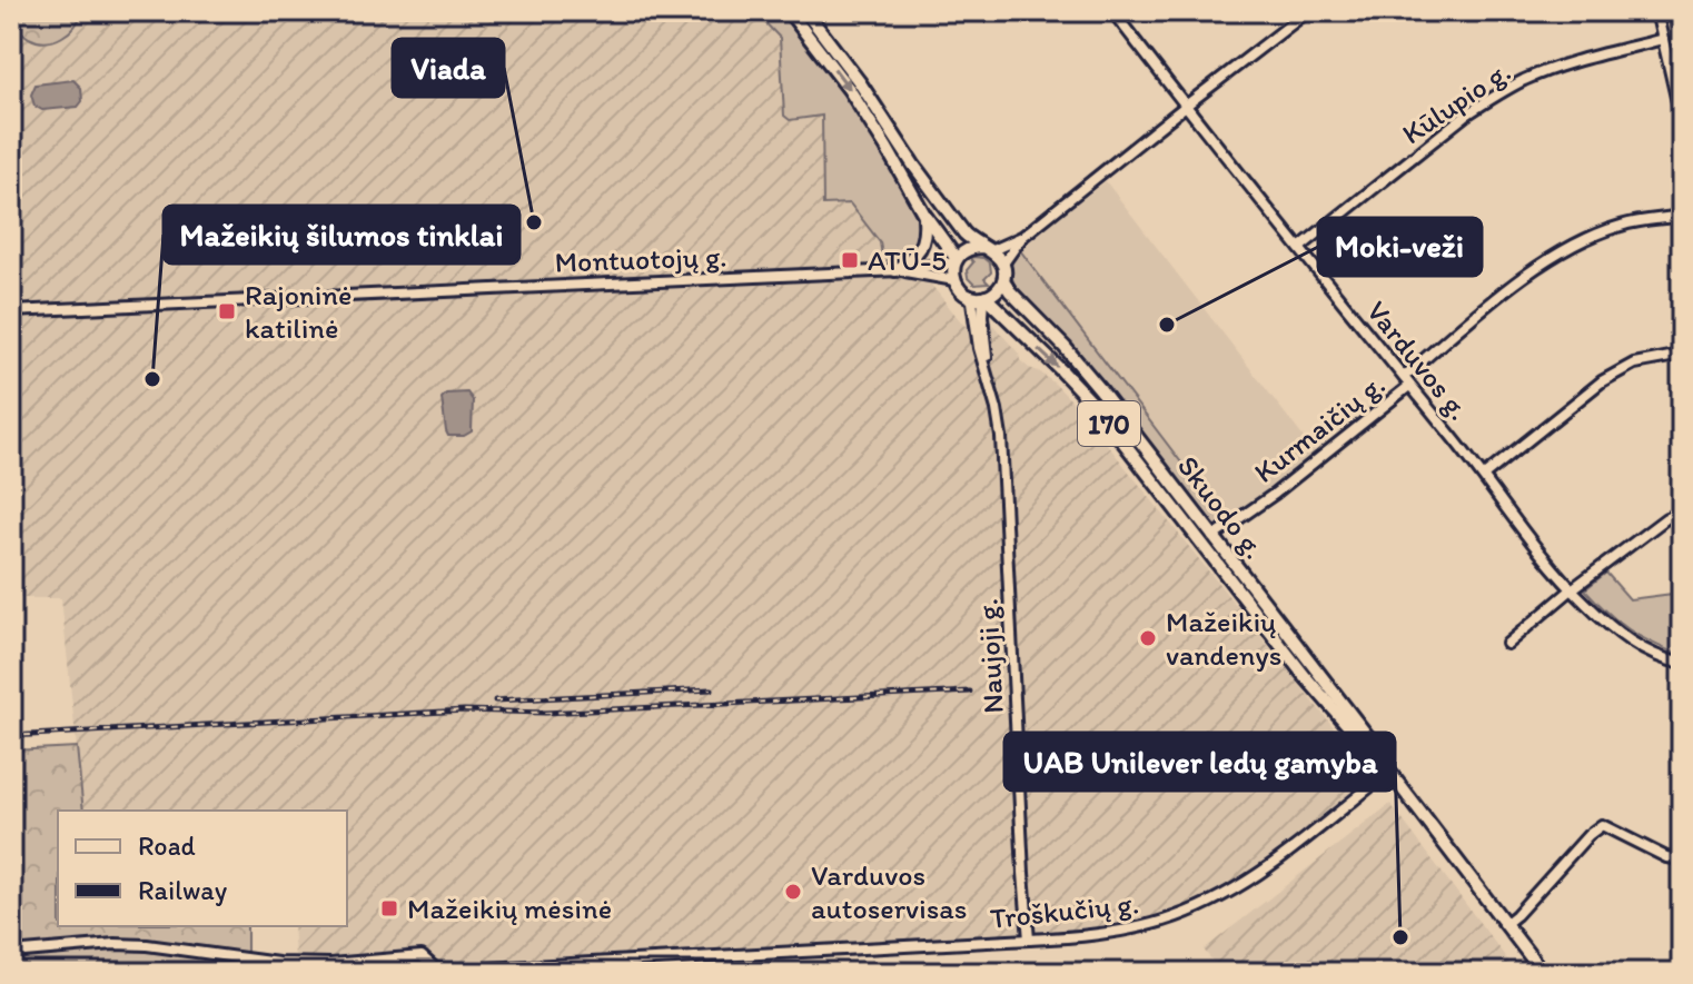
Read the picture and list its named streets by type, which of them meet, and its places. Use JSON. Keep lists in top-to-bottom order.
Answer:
{
  "streets": {
    "main road": ["170", "Skuodo g."],
    "street": [
      "Kūlupio g.",
      "Montuotojų g.",
      "Varduvos g.",
      "Kurmaičių g.",
      "Naujoji g.",
      "Troškučių g."
    ]
  },
  "crossings": [
    ["Kūlupio g.", "Varduvos g."],
    ["Montuotojų g.", "Skuodo g."],
    ["Montuotojų g.", "Naujoji g."],
    ["Varduvos g.", "Kurmaičių g."],
    ["Kurmaičių g.", "Skuodo g."],
    ["Skuodo g.", "Naujoji g."],
    ["Skuodo g.", "Troškučių g."],
    ["Naujoji g.", "Troškučių g."]
  ],
  "places": {
    "other": [
      "Viada",
      "Moki-veži",
      "Mažeikių šilumos tinklai",
      "Mažeikių vandenys",
      "Varduvos autoservisas",
      "UAB Unilever ledų gamyba"
    ],
    "transit": ["ATŪ-5", "Rajoninė katilinė", "Mažeikių mėsinė"]
  },
  "legend": ["Road", "Railway"]
}
